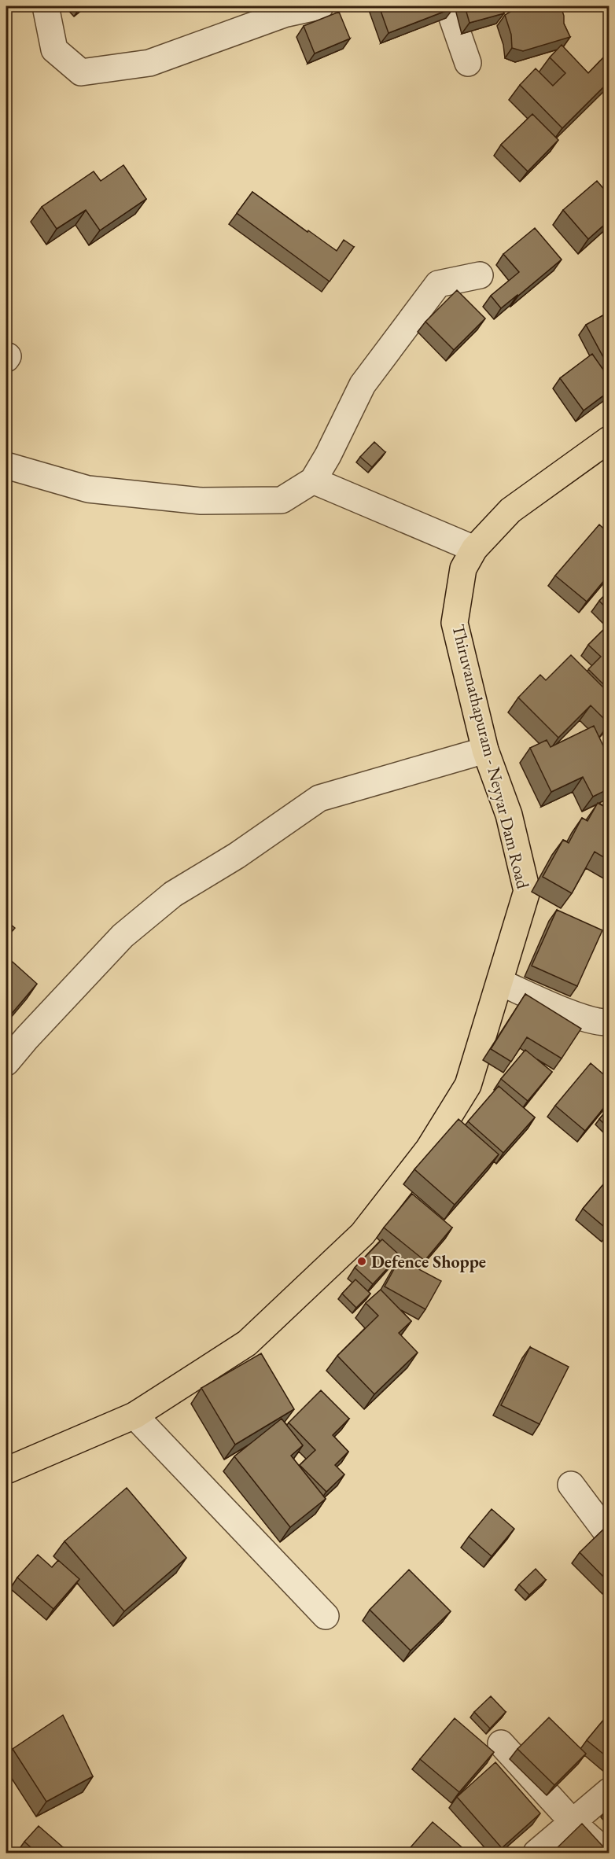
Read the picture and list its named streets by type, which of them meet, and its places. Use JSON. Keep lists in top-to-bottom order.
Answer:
{
  "streets": {
    "main road": ["Thiruvanathapuram - Neyyar Dam Road"]
  },
  "places": ["Defence Shoppe"]
}
